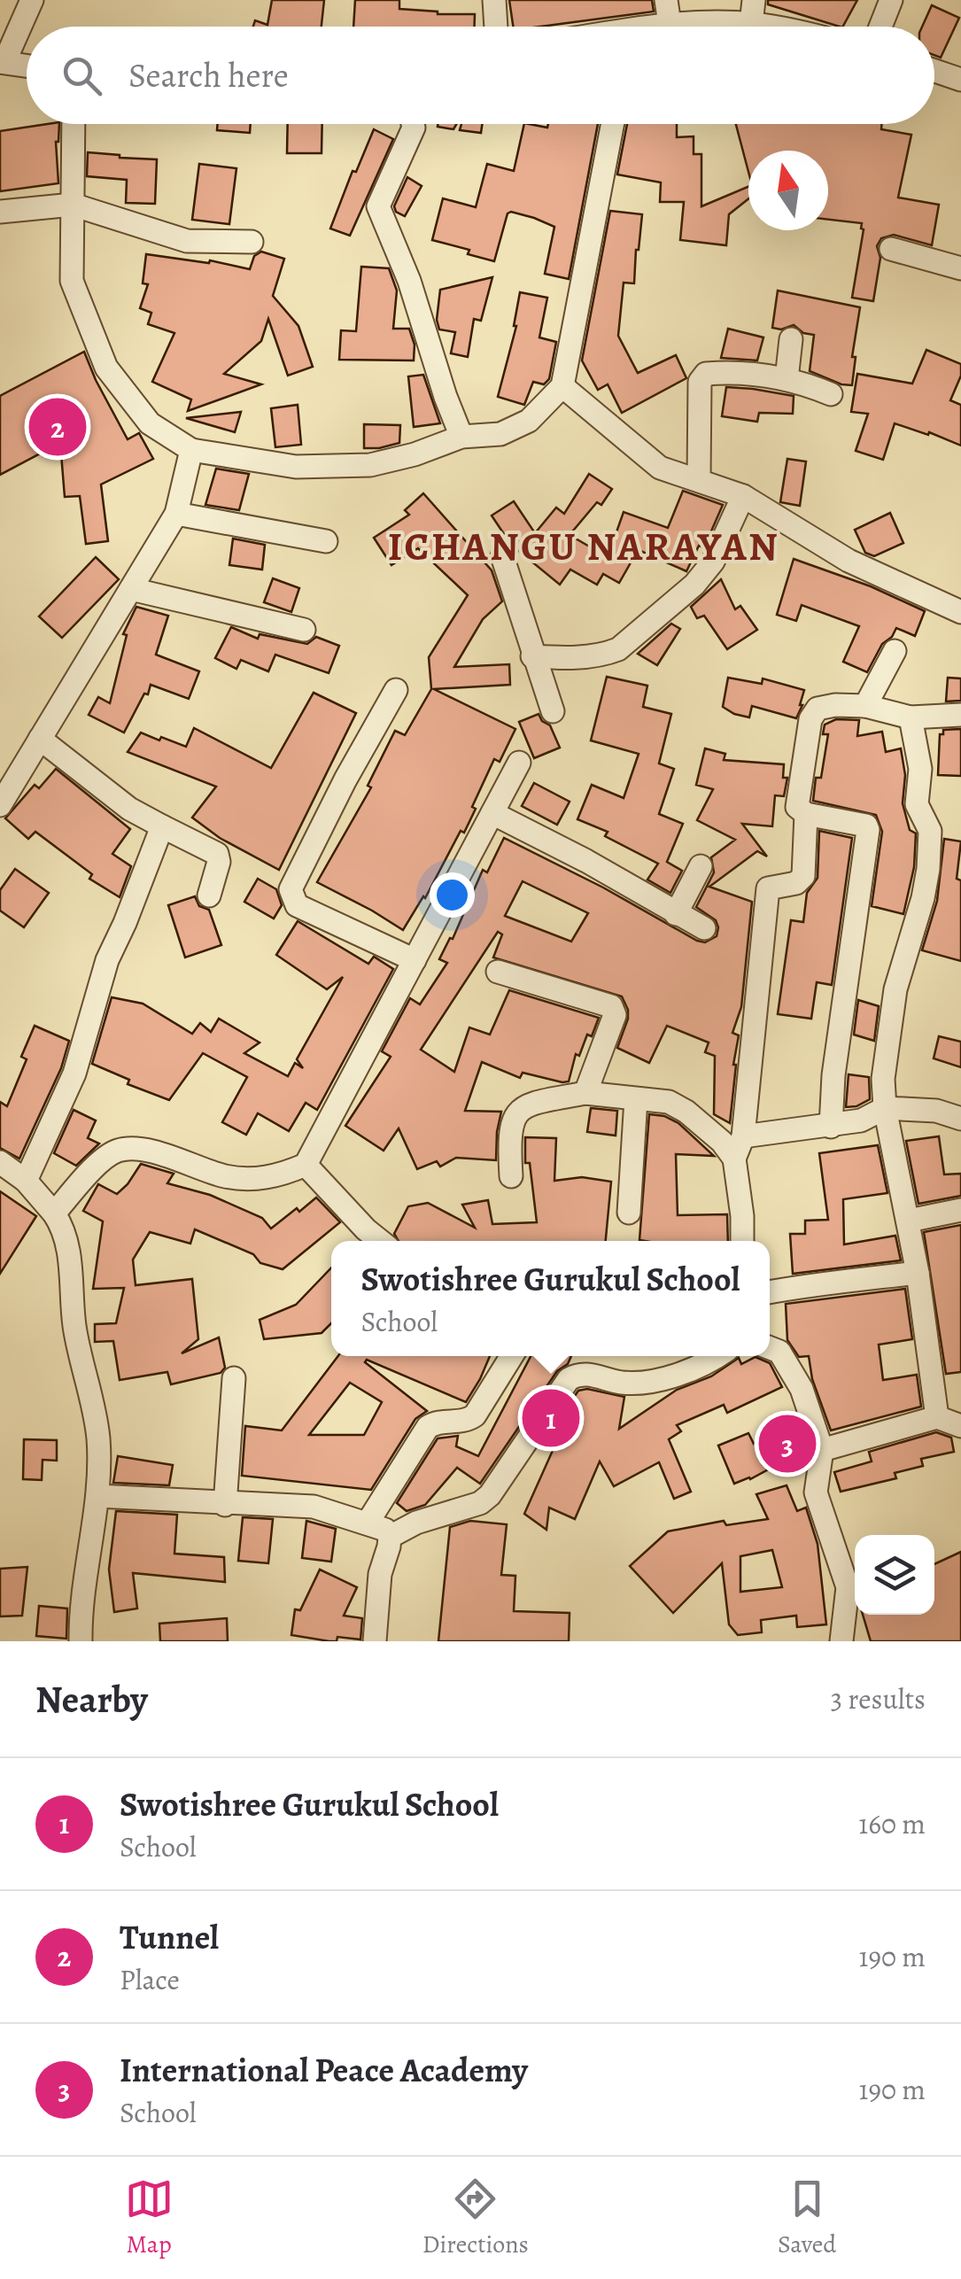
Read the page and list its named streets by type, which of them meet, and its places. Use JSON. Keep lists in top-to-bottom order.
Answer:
{
  "districts": ["ICHANGU NARAYAN"],
  "north": "top",
  "page": {
    "search": "Search here",
    "pins": ["2", "1", "3"],
    "popup": ["Swotishree Gurukul School", "School"],
    "heading": ["Nearby", "3 results"],
    "list": [
      {
        "mark": "1",
        "name": "Swotishree Gurukul School",
        "note": "School",
        "value": "160 m"
      },
      {
        "mark": "2",
        "name": "Tunnel",
        "note": "Place",
        "value": "190 m"
      },
      {
        "mark": "3",
        "name": "International Peace Academy",
        "note": "School",
        "value": "190 m"
      }
    ],
    "nav": ["Map", "Directions", "Saved"]
  }
}
